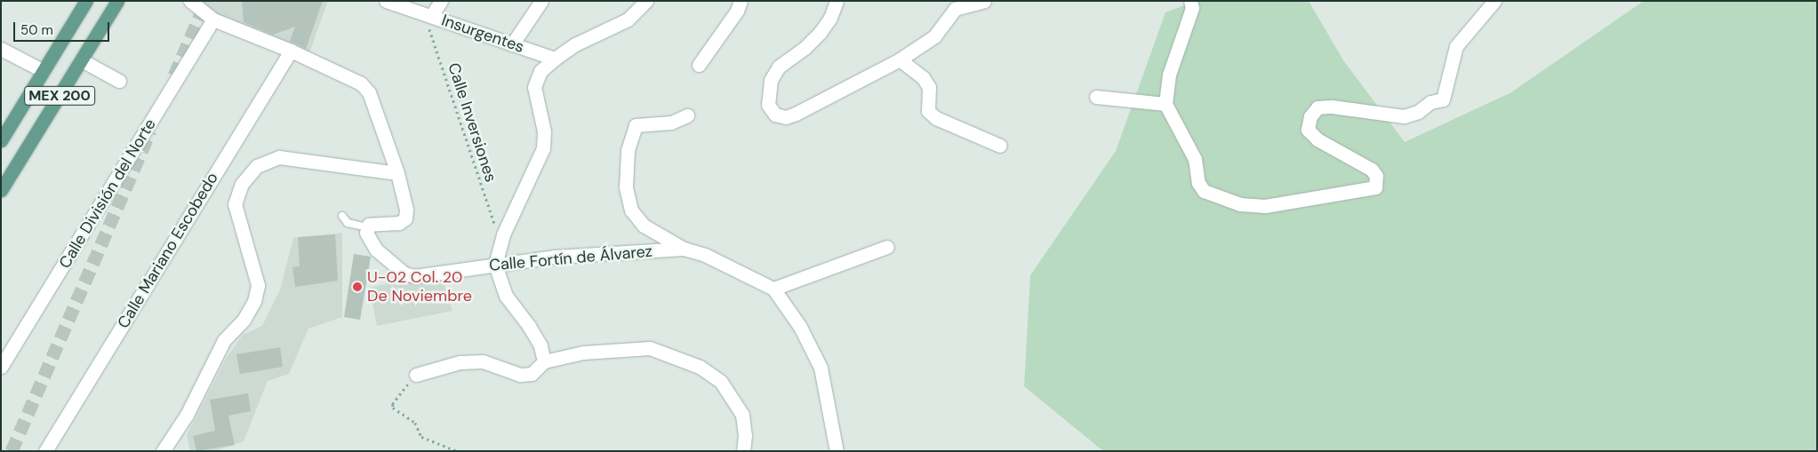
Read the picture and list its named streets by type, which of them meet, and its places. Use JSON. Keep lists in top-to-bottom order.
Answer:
{
  "streets": {
    "main road": ["MEX 200"],
    "street": [
      "Insurgentes",
      "Calle División del Norte",
      "Calle Mariano Escobedo",
      "Calle Fortín de Álvarez"
    ],
    "path": ["Calle Inversiones"]
  },
  "crossings": [
    ["Insurgentes", "Calle Inversiones"]
  ],
  "places": ["U-02 Col. 20 De Noviembre"],
  "scale_bar": "50 m"
}
